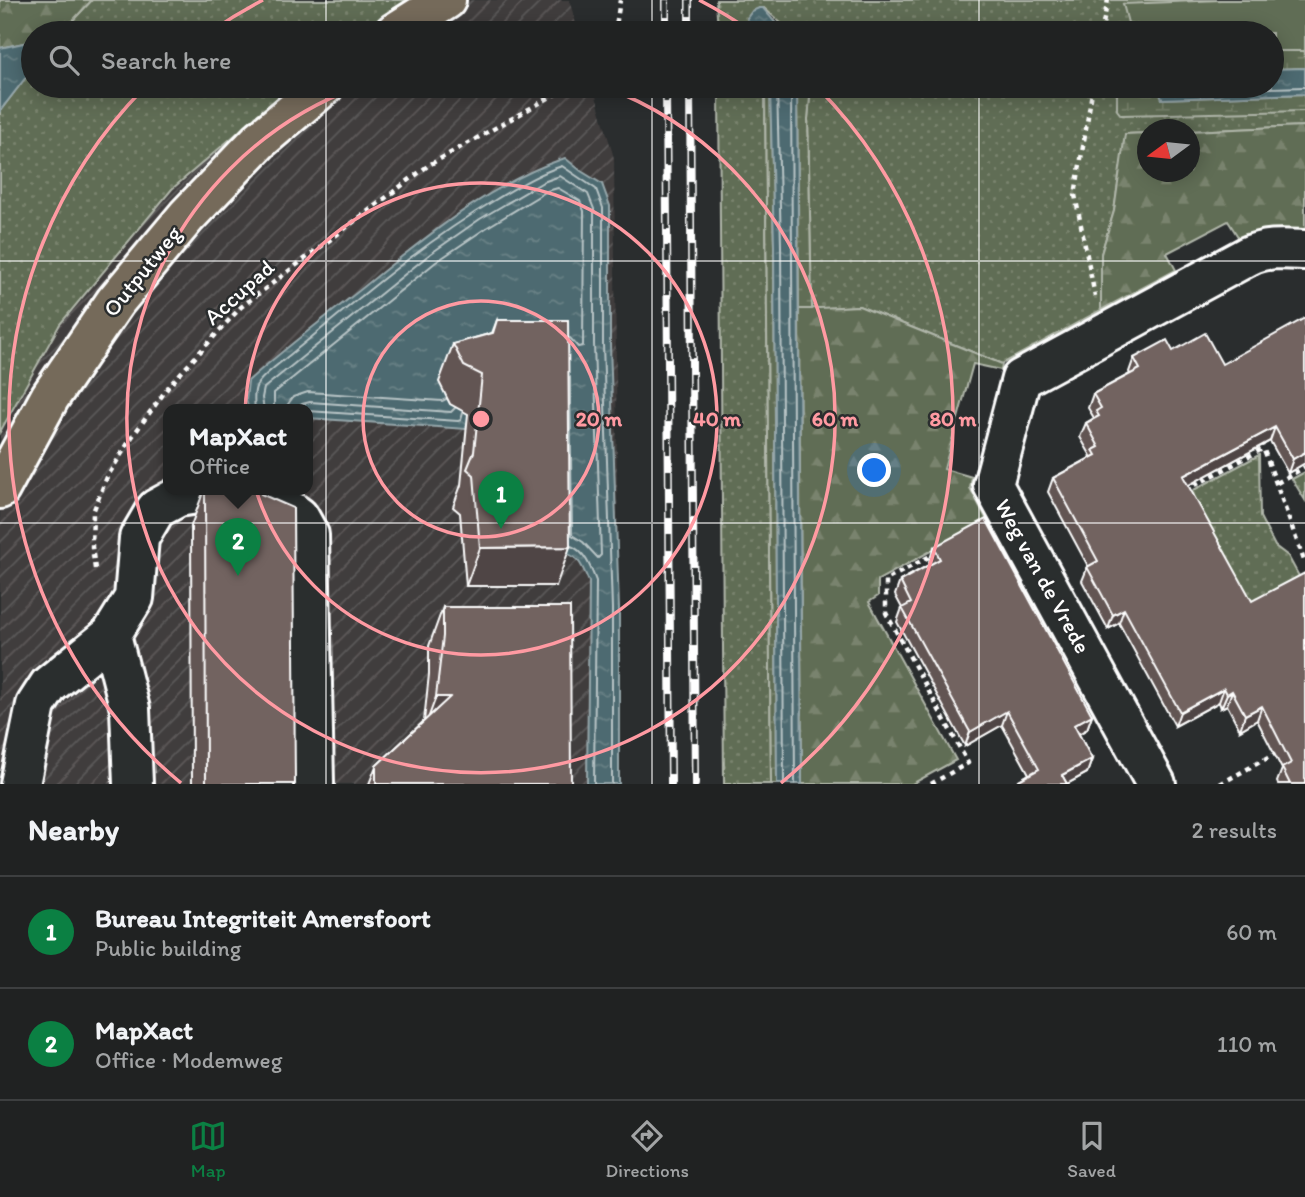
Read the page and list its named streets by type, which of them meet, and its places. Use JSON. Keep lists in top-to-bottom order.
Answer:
{
  "streets": {
    "main road": ["Outputweg"],
    "street": ["Weg van de Vrede"],
    "path": ["Accupad"]
  },
  "north": "left",
  "page": {
    "search": "Search here",
    "popup": ["MapXact", "Office"],
    "pins": ["1", "2"],
    "heading": ["Nearby", "2 results"],
    "list": [
      {
        "mark": "1",
        "name": "Bureau Integriteit Amersfoort",
        "note": "Public building",
        "value": "60 m"
      },
      {
        "mark": "2",
        "name": "MapXact",
        "note": "Office · Modemweg",
        "value": "110 m"
      }
    ],
    "nav": ["Map", "Directions", "Saved"]
  },
  "rings": [
    "20 m",
    "40 m",
    "60 m",
    "80 m"
  ]
}
